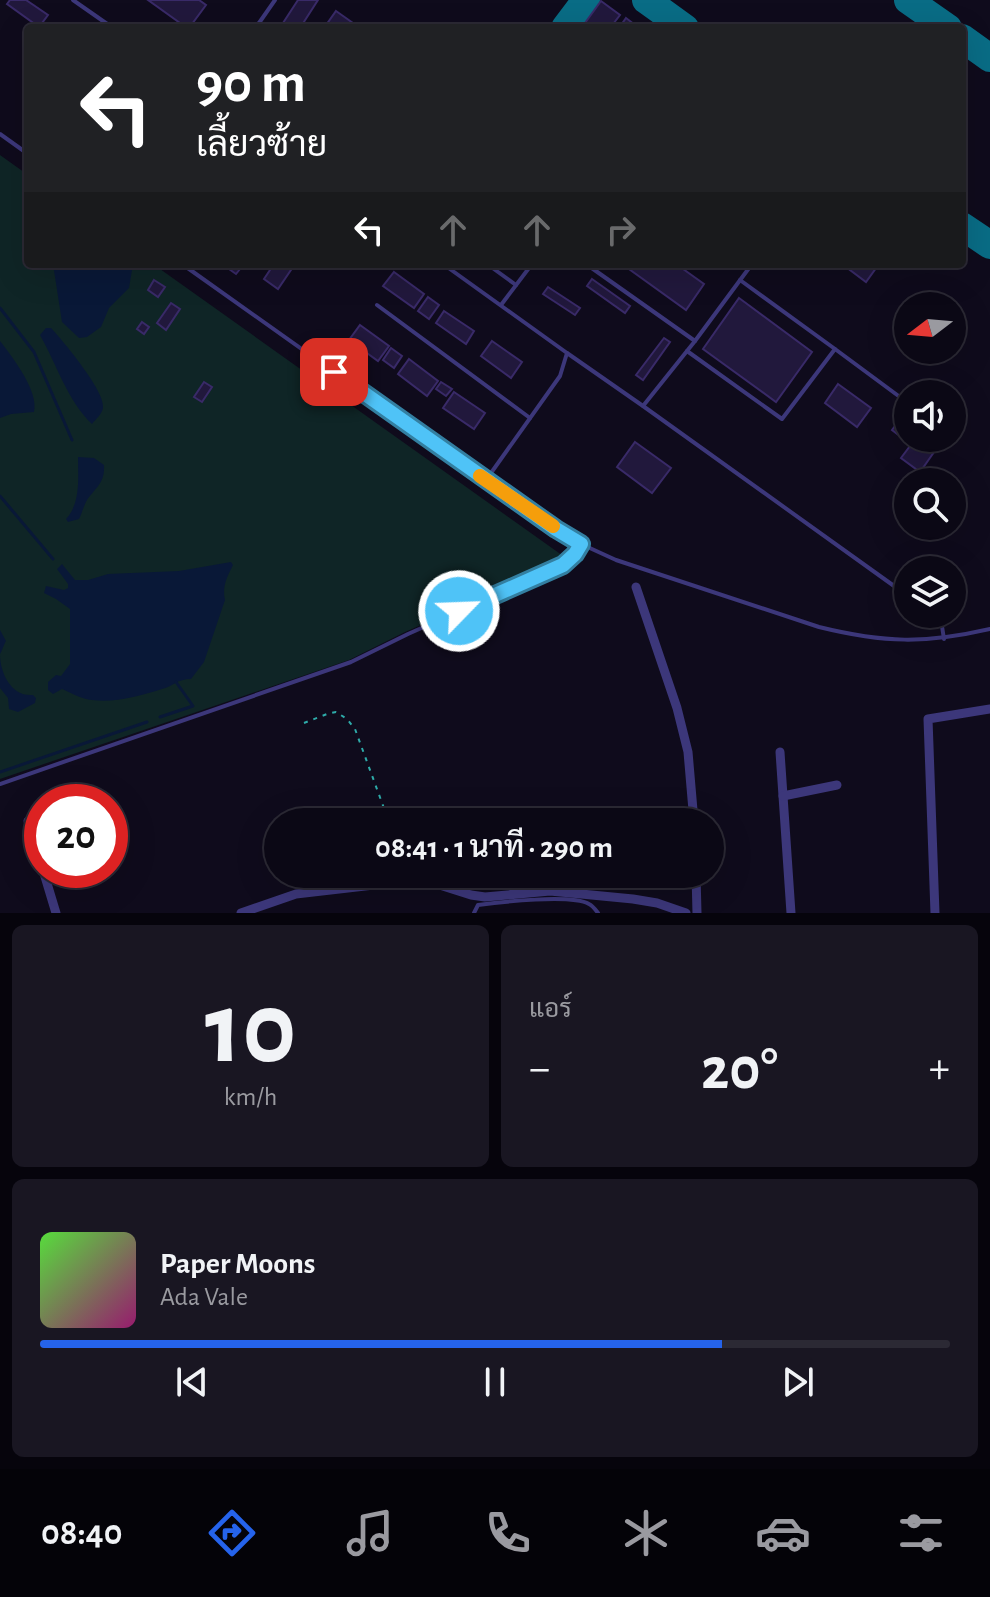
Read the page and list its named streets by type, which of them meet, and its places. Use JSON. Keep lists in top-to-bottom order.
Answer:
{
  "north": "left",
  "page": {
    "turn": ["90 m", "เลี้ยวซ้าย"],
    "limit": "20",
    "trip": "08:41 · 1 นาที · 290 m",
    "tile": [
      ["10", "km/h"],
      "แอร์"
    ],
    "heat": ["−", "20°", "+"],
    "song": ["Paper Moons", "Ada Vale"],
    "tabs": "08:40"
  }
}
